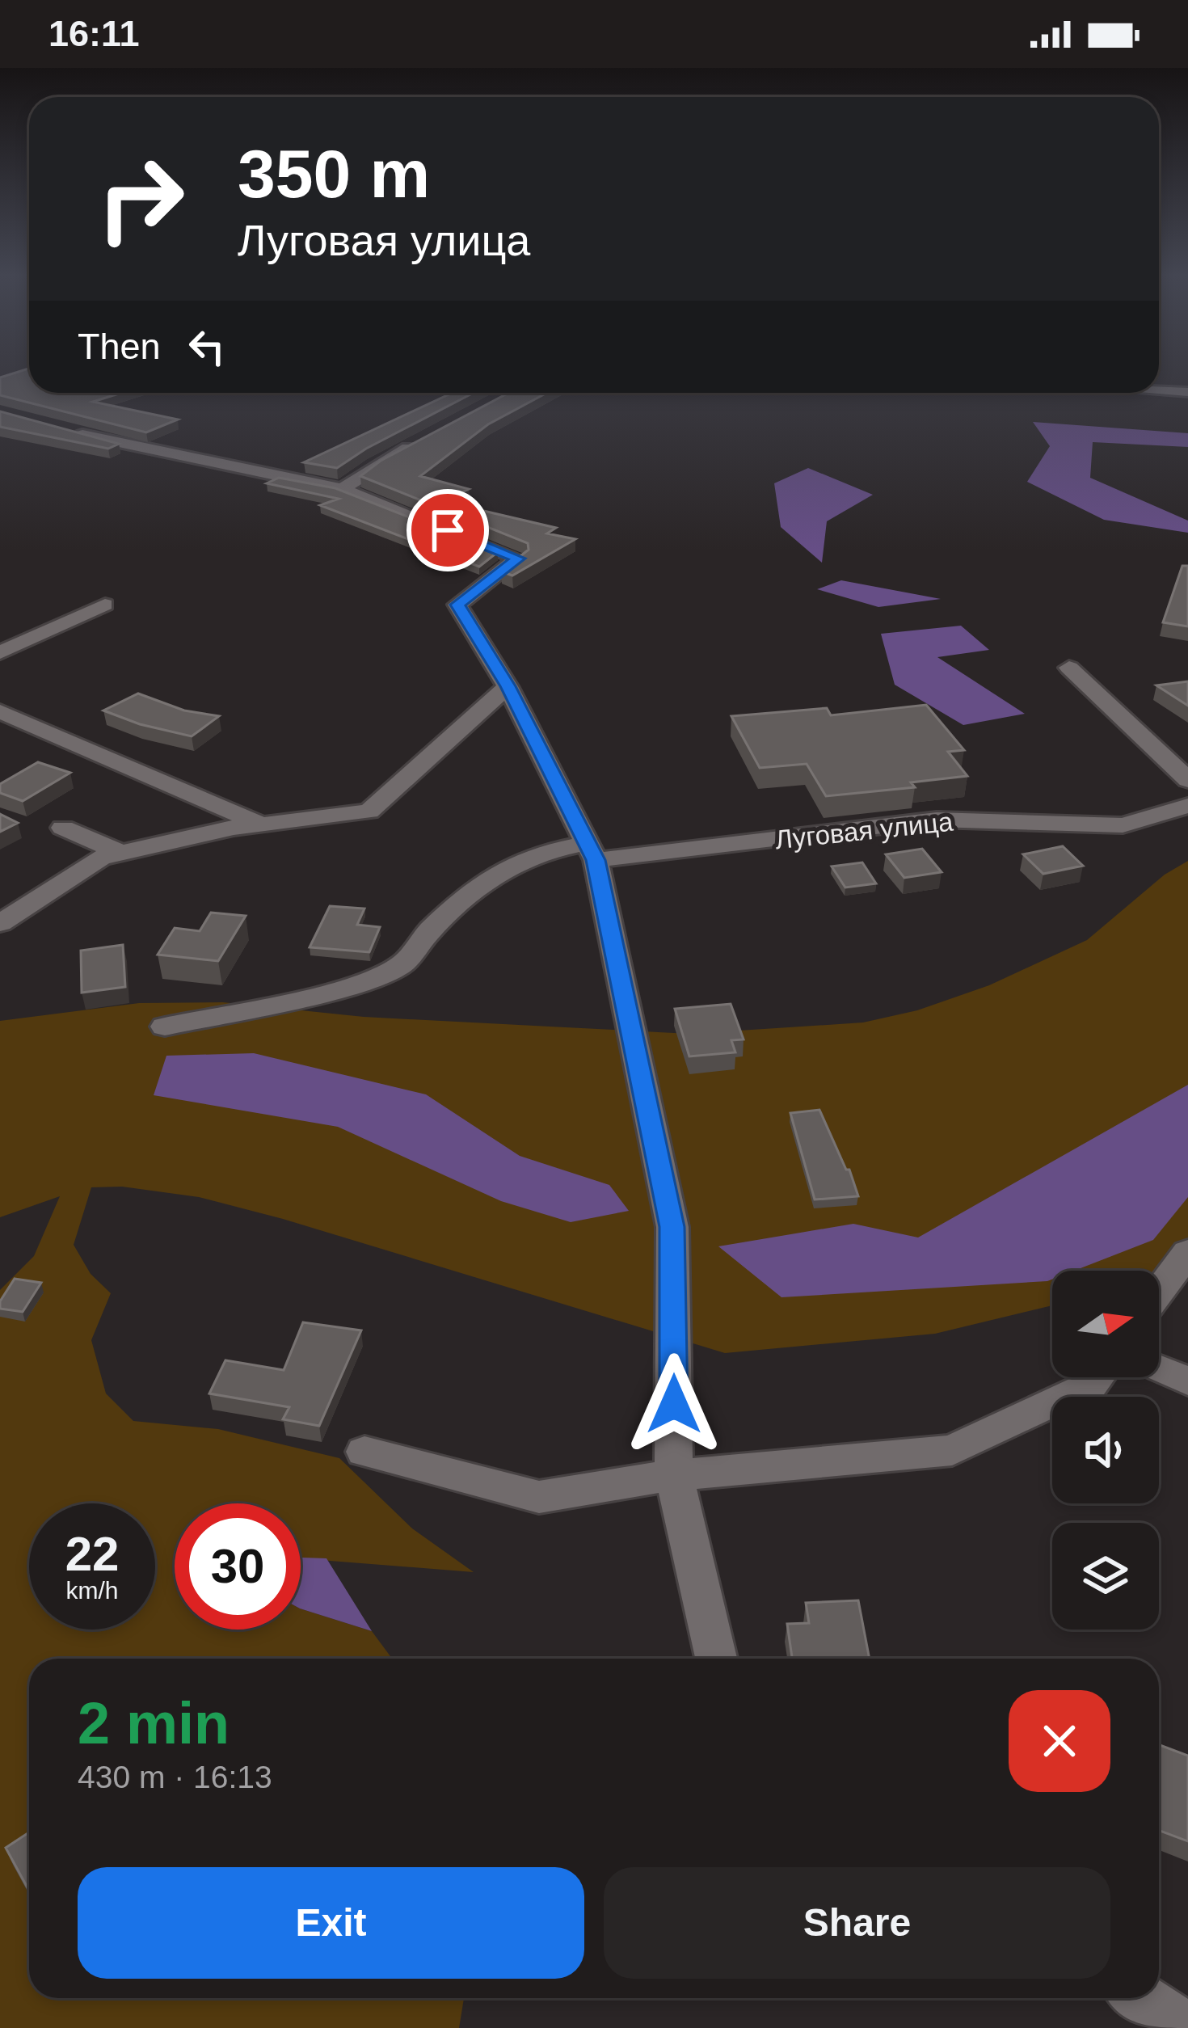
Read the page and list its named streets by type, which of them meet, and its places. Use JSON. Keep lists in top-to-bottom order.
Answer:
{
  "streets": {
    "street": ["Луговая улица"]
  },
  "north": "right",
  "page": {
    "status": "16:11",
    "turn": ["350 m", "Луговая улица"],
    "then": "Then",
    "speed": "22 km/h",
    "limit": "30",
    "heading": ["2 min", "430 m · 16:13"],
    "buttons": ["Exit", "Share"]
  }
}
